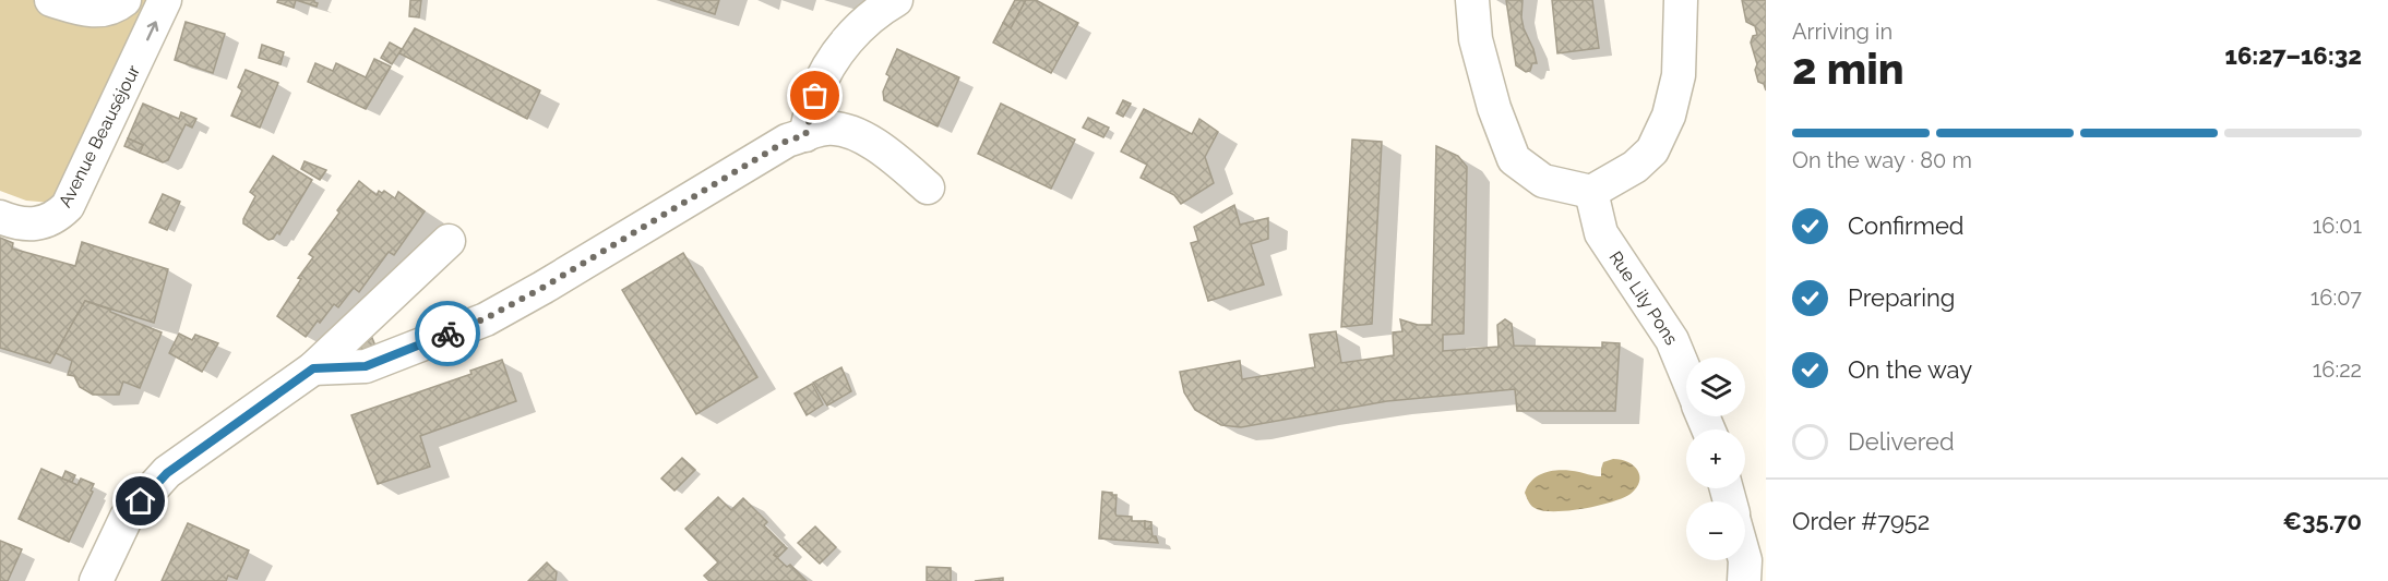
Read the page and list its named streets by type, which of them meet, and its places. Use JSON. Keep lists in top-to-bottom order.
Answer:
{
  "streets": {
    "street": ["Avenue Beauséjour", "Rue Lily Pons"]
  },
  "page": {
    "heading": ["2 min", "Arriving in", "16:27–16:32"],
    "panel": ["Order #7952", "€35.70"],
    "bar": "On the way · 80 m",
    "list": [
      ["Confirmed", "16:01"],
      ["Preparing", "16:07"],
      ["On the way", "16:22"],
      "Delivered"
    ],
    "map_buttons": ["+", "−"]
  }
}
